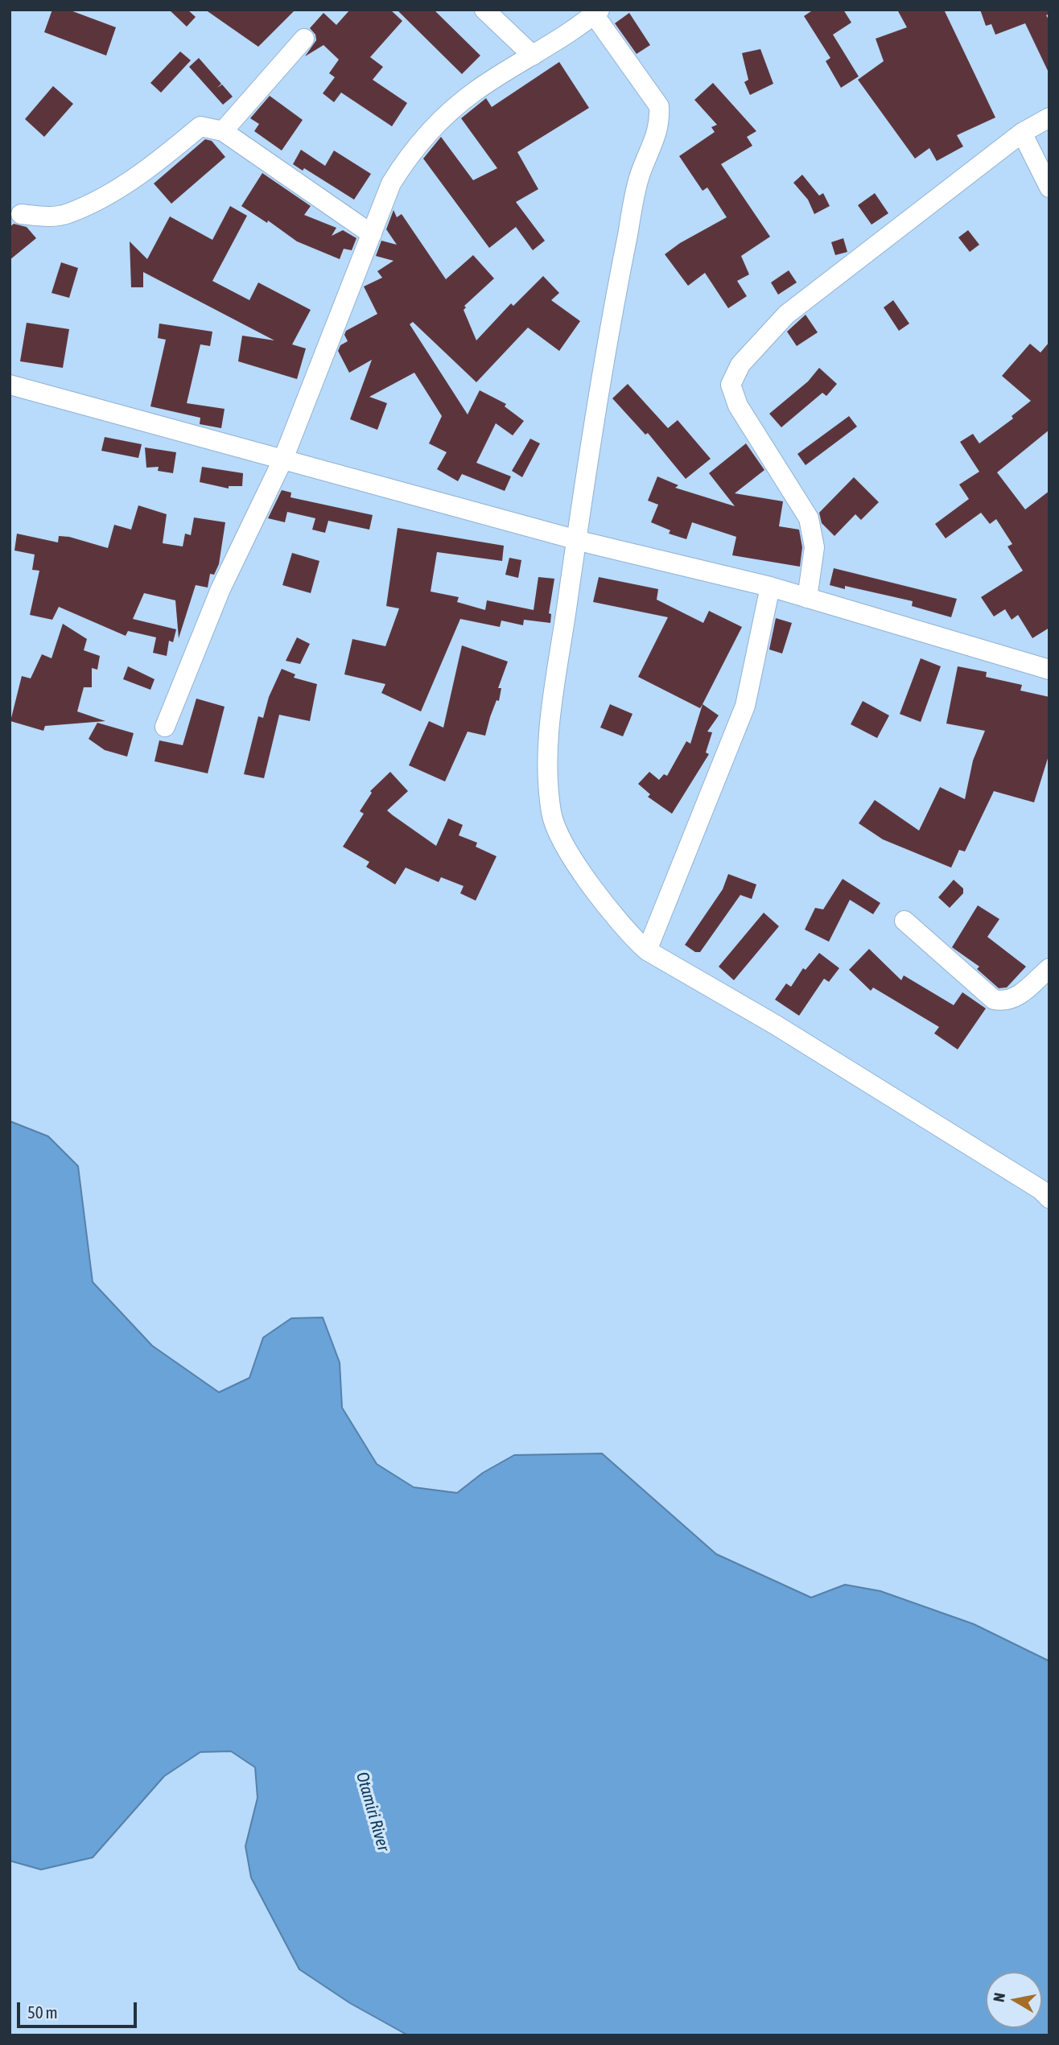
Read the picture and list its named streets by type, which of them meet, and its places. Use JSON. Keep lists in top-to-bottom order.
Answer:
{
  "water": ["Otamiri River"],
  "scale_bar": "50 m",
  "north": "left"
}
